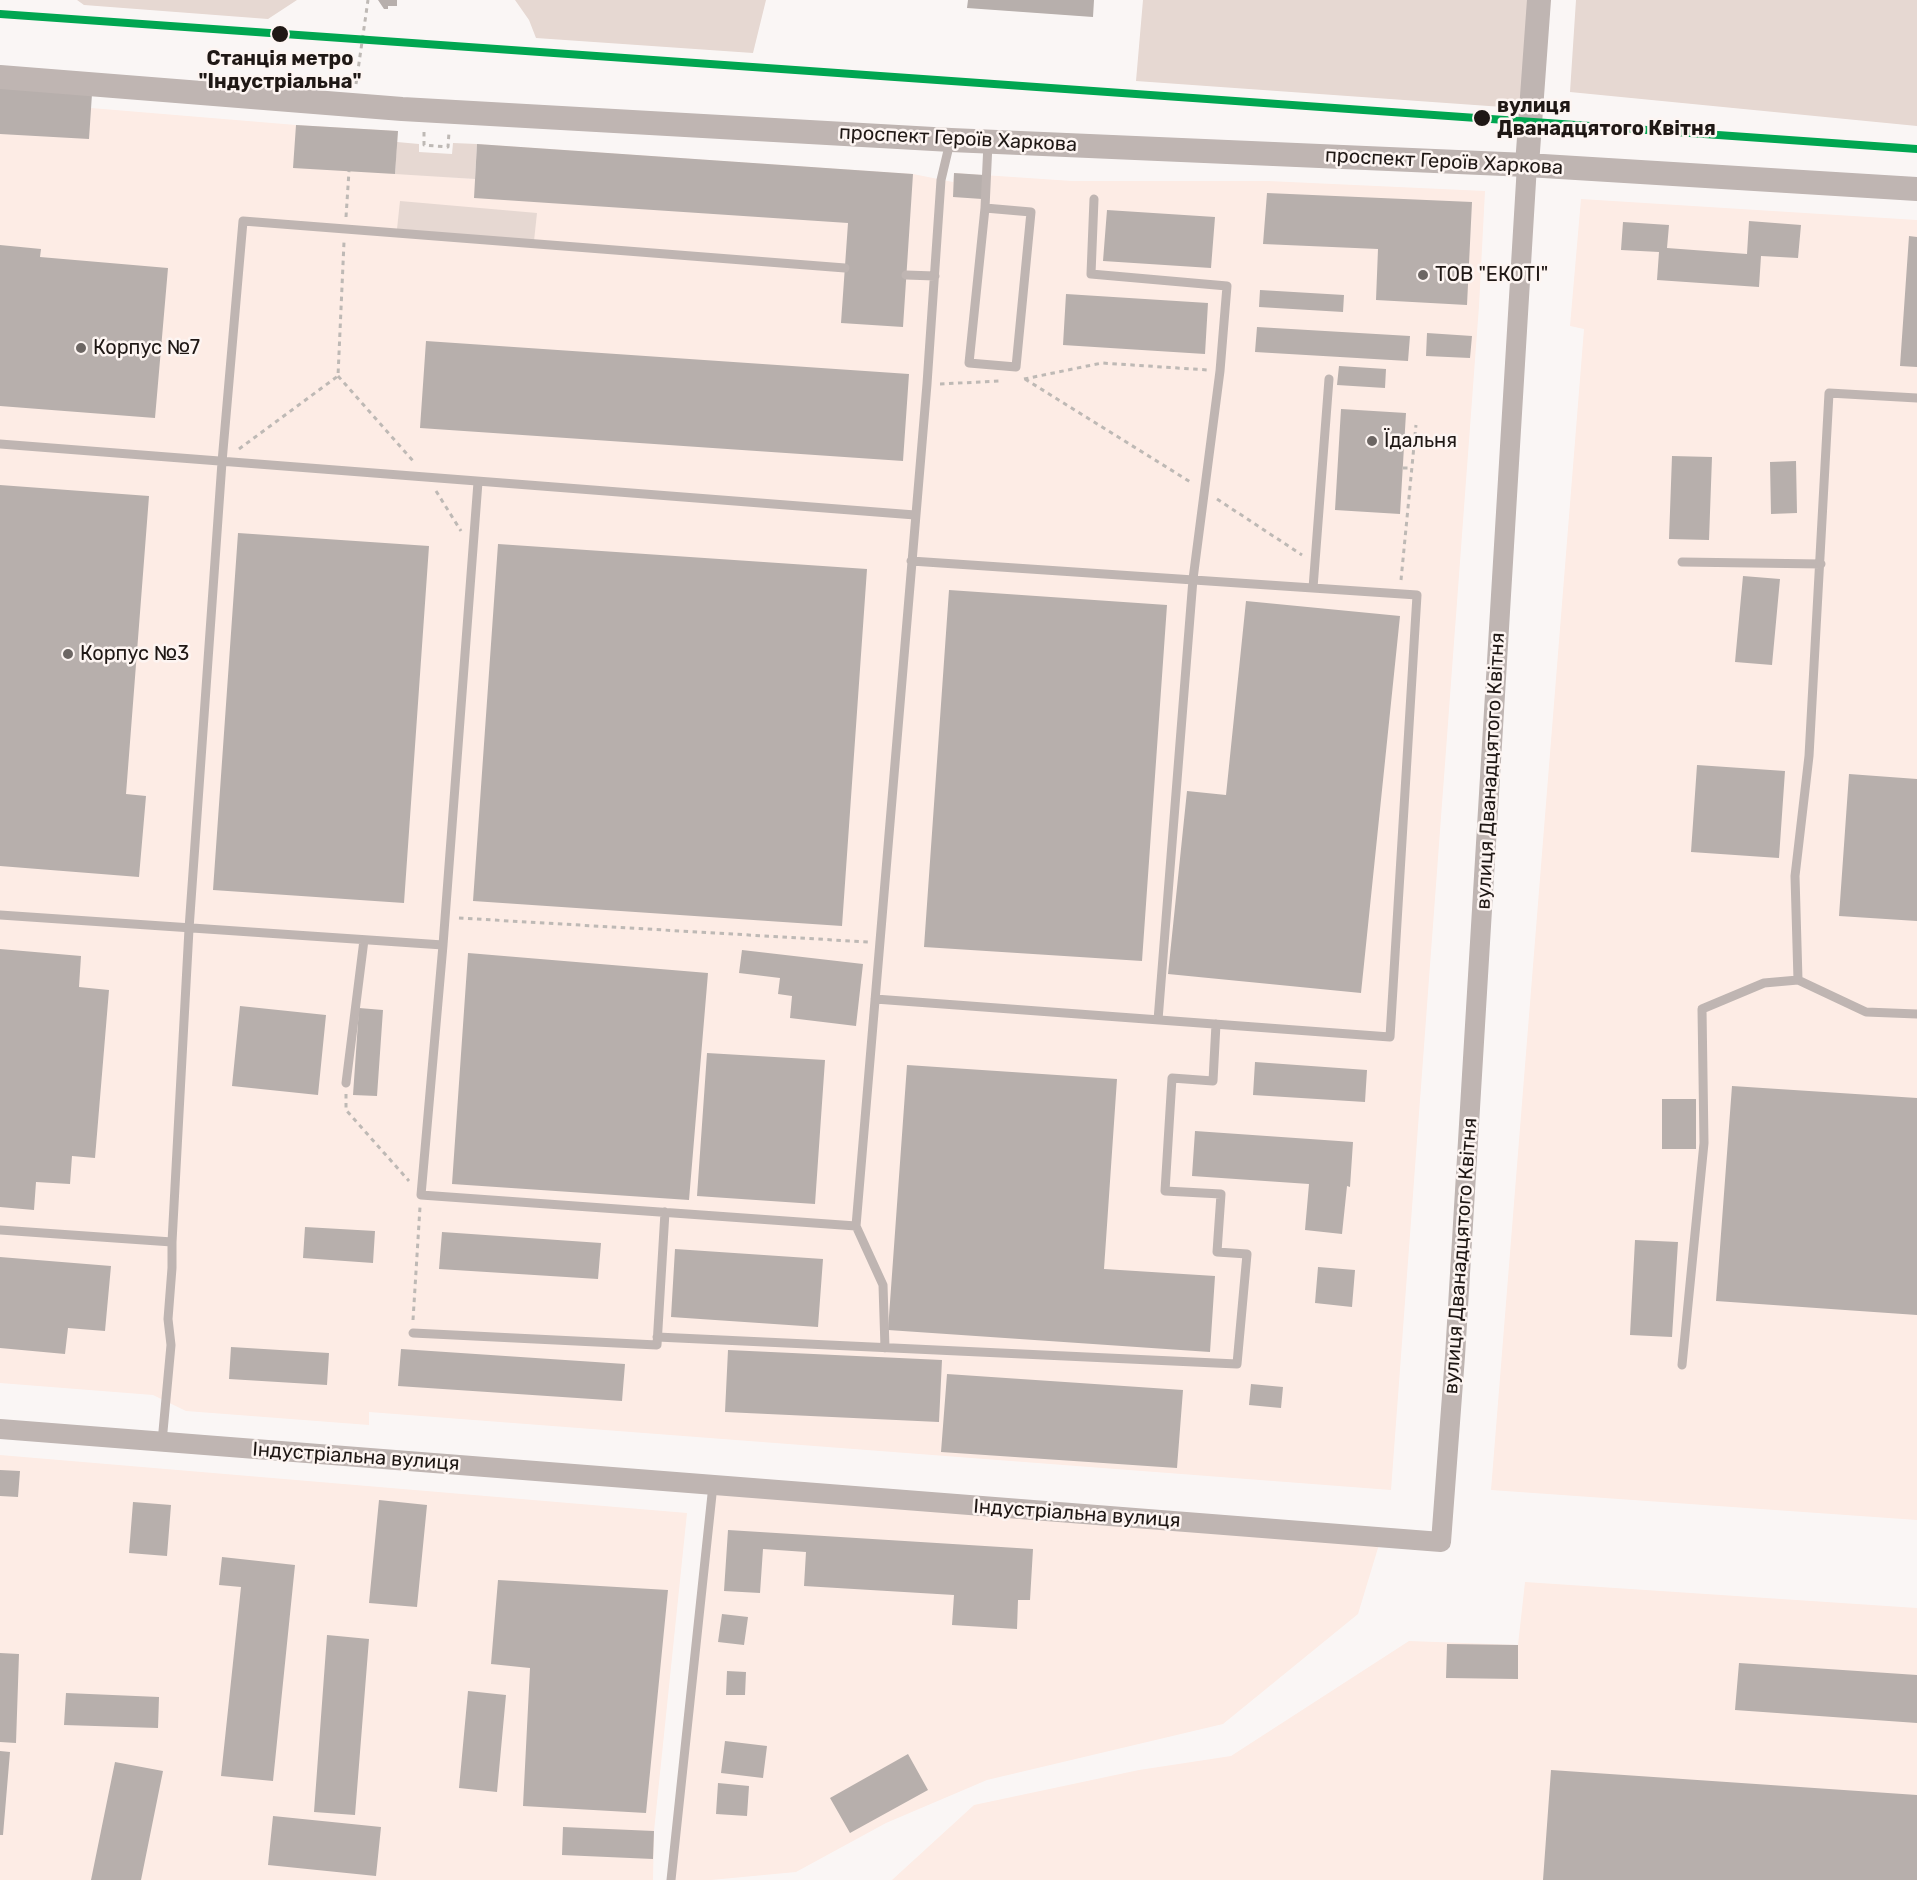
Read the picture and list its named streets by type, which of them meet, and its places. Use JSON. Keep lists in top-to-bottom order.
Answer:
{
  "streets": {
    "street": ["проспект Героїв Харкова", "вулиця Дванадцятого Квітня", "Індустріальна вулиця"]
  },
  "crossings": [
    ["проспект Героїв Харкова", "вулиця Дванадцятого Квітня"],
    ["вулиця Дванадцятого Квітня", "Індустріальна вулиця"]
  ],
  "places": [
    "Станція метро \"Індустріальна\"",
    "вулиця Дванадцятого Квітня",
    "ТОВ \"ЕКОТI\"",
    "Корпус №7",
    "Їдальня",
    "Корпус №3"
  ]
}
